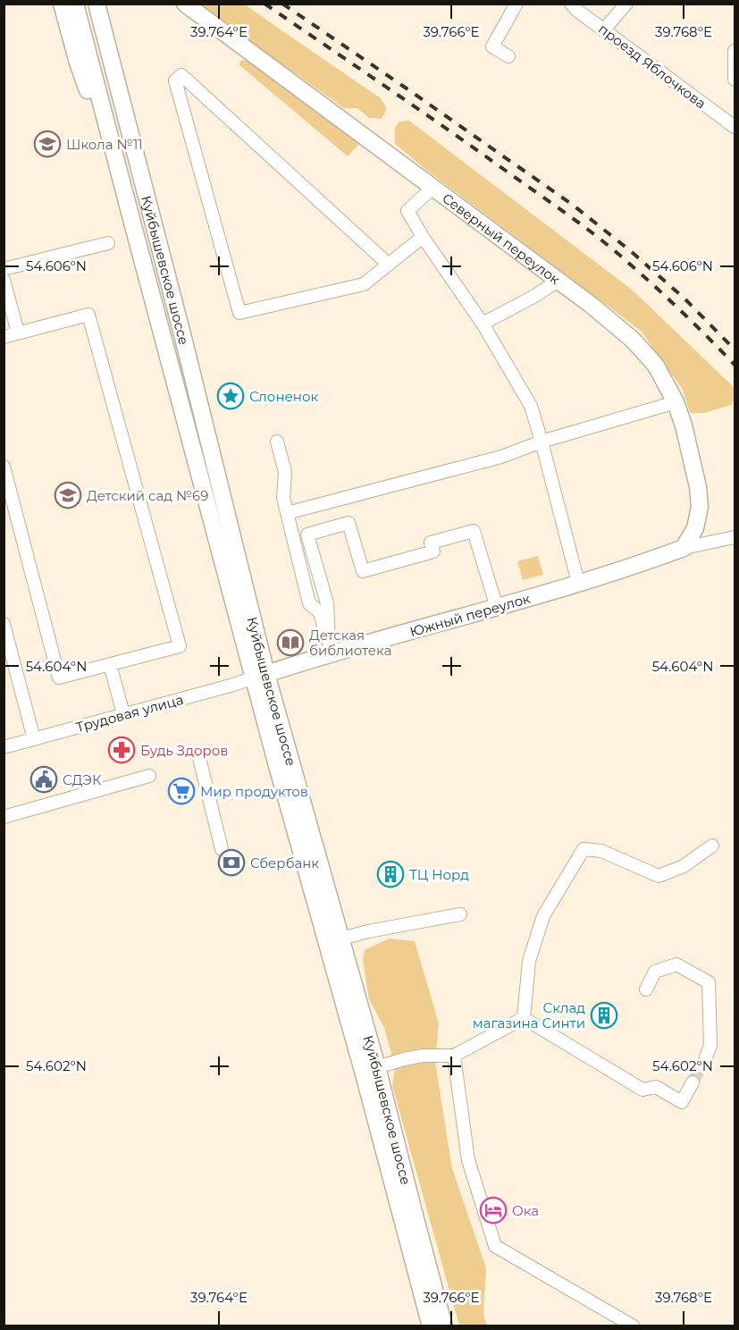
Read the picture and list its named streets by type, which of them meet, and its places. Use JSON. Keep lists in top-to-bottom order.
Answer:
{
  "streets": {
    "main road": ["Северный переулок", "Куйбышевское шоссе", "Южный переулок"],
    "street": ["проезд Яблочкова", "Трудовая улица"]
  },
  "crossings": [
    ["Северный переулок", "Южный переулок"],
    ["Куйбышевское шоссе", "Южный переулок"],
    ["Куйбышевское шоссе", "Трудовая улица"],
    ["Южный переулок", "Трудовая улица"]
  ],
  "places": {
    "school or university": ["Школа №11", "Детский сад №69"],
    "place": ["Слоненок"],
    "library": ["Детская библиотека"],
    "pharmacy": ["Будь Здоров"],
    "public building": ["СДЭК"],
    "supermarket": ["Мир продуктов"],
    "bank": ["Сбербанк"],
    "building": ["ТЦ Норд", "Склад магазина Синти"],
    "hotel": ["Ока"]
  },
  "coordinates": [
    "39.764°E",
    "39.766°E",
    "39.768°E",
    "54.606°N",
    "54.604°N",
    "54.602°N"
  ]
}
